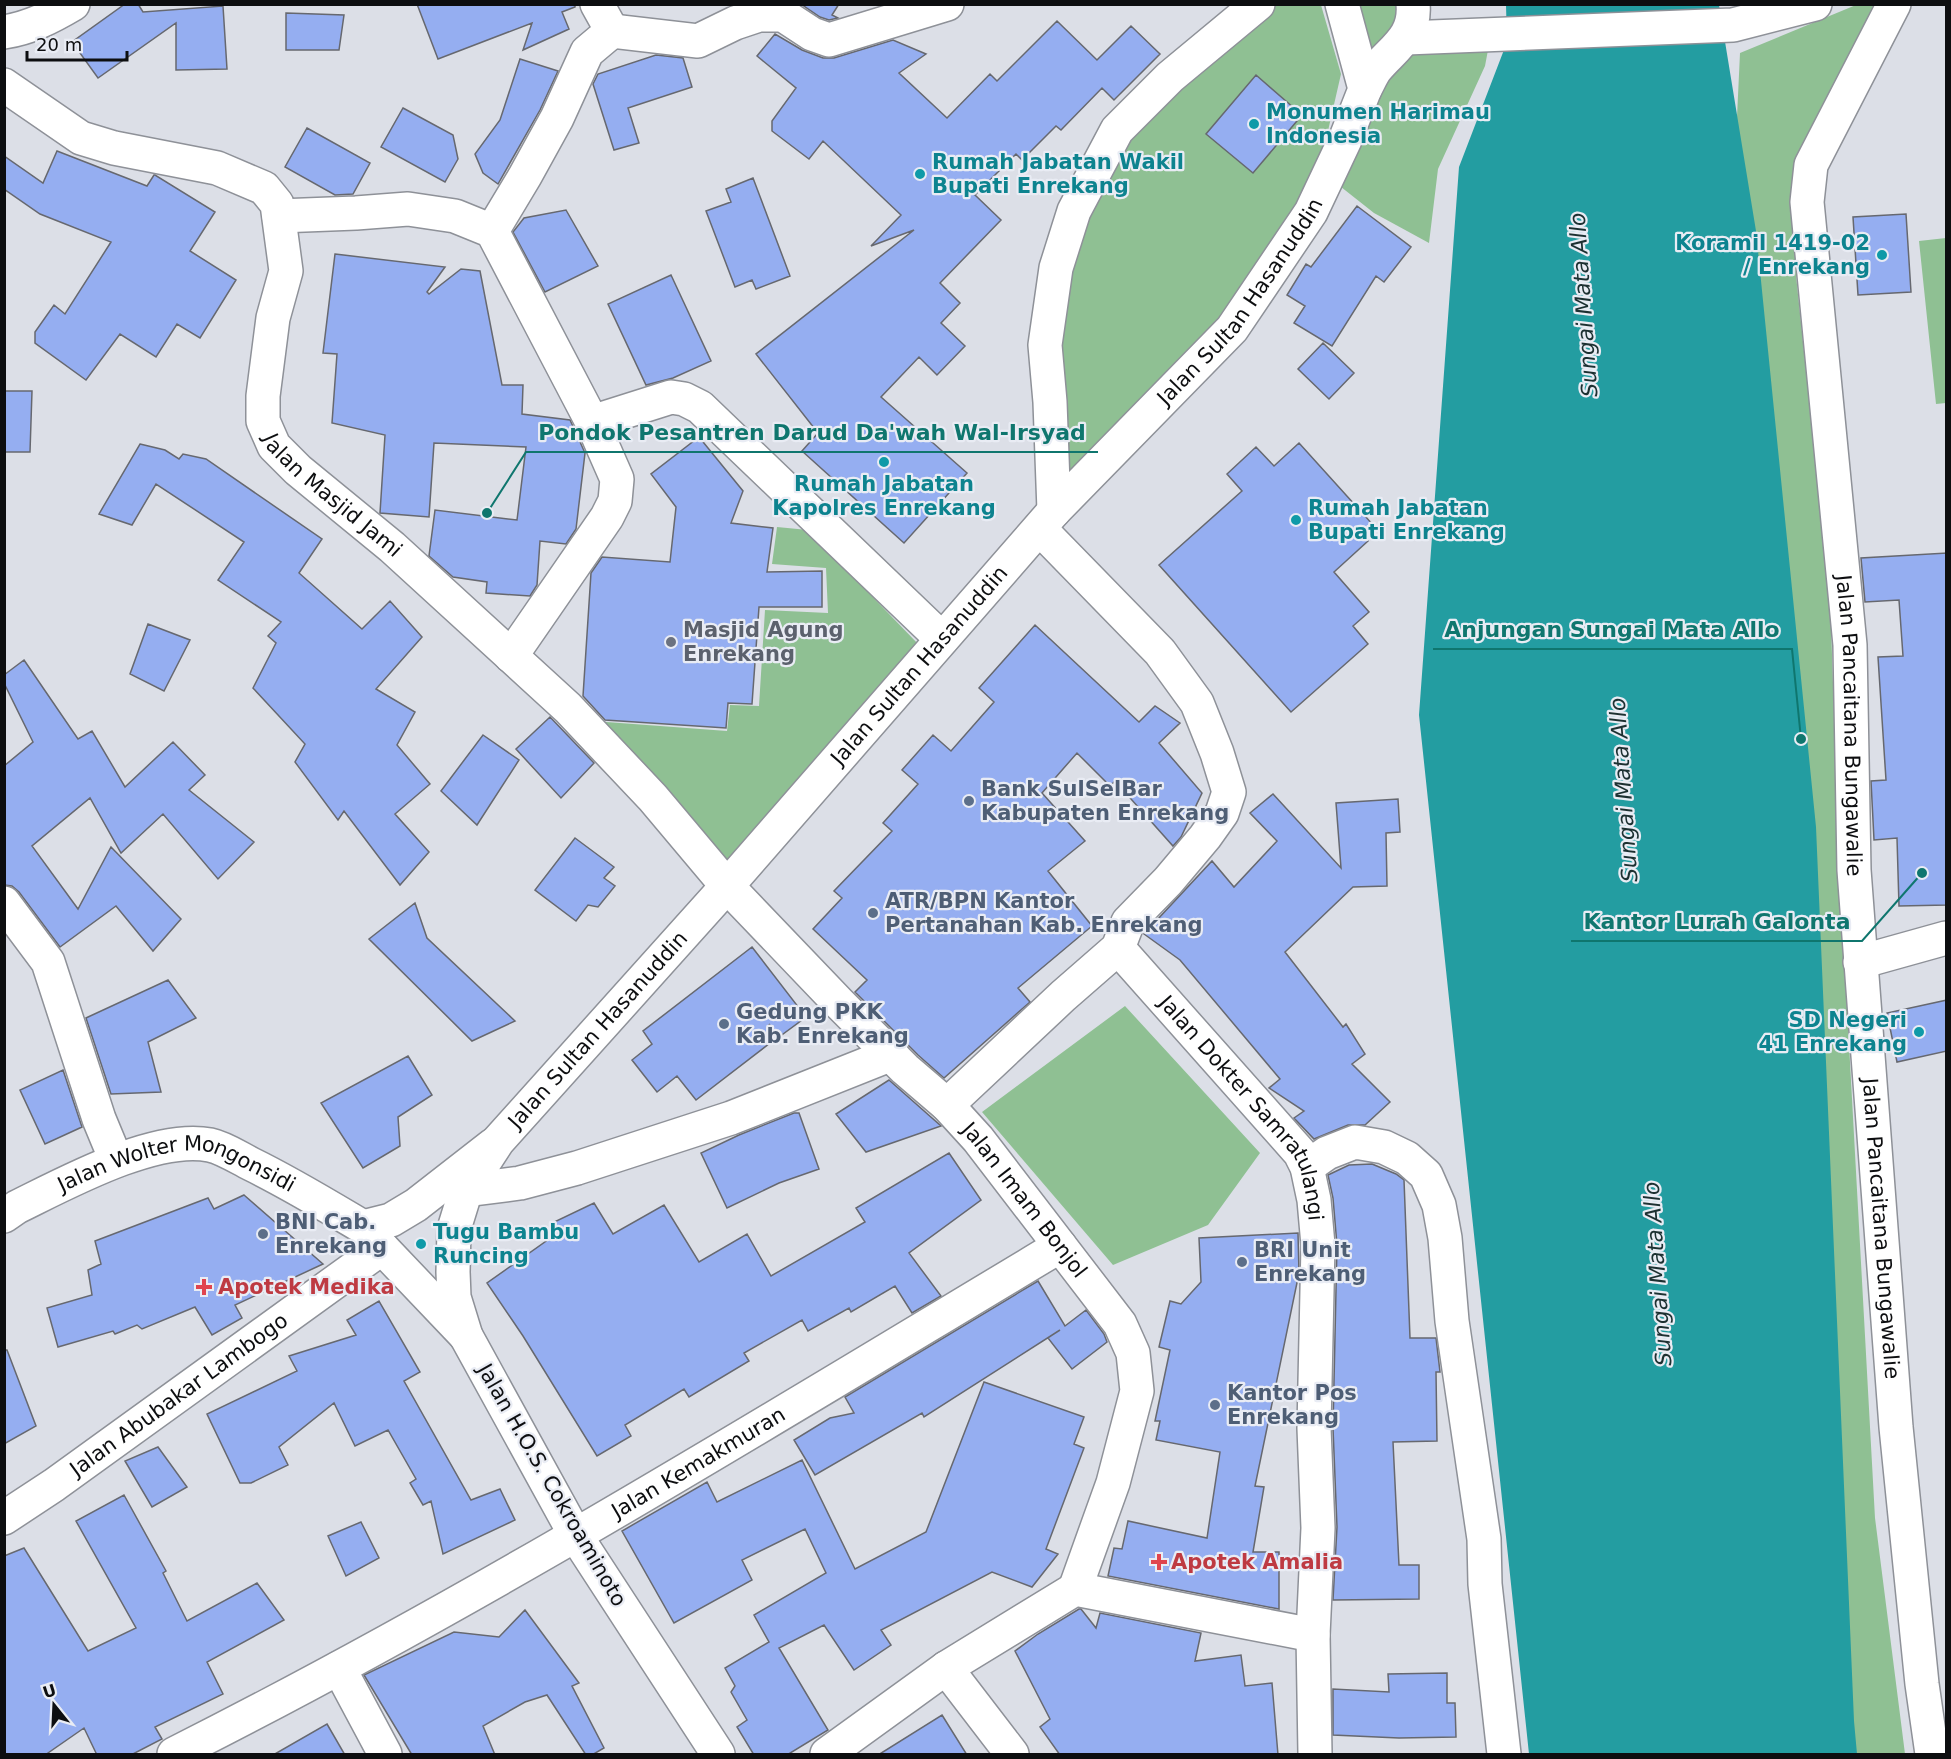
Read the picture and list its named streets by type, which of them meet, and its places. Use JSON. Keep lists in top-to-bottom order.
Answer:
{
  "streets": {
    "main road": [
      "Jalan Sultan Hasanuddin",
      "Jalan Masjid Jami",
      "Jalan Pancaitana Bungawalie",
      "Jalan Dokter Samratulangi",
      "Jalan Wolter Mongonsidi",
      "Jalan Imam Bonjol",
      "Jalan Abubakar Lambogo",
      "Jalan Kemakmuran",
      "Jalan H.O.S. Cokroaminoto"
    ]
  },
  "crossings": [
    ["Jalan Sultan Hasanuddin", "Jalan Masjid Jami"],
    ["Jalan Sultan Hasanuddin", "Jalan Imam Bonjol"],
    ["Jalan Sultan Hasanuddin", "Jalan H.O.S. Cokroaminoto"],
    ["Jalan Masjid Jami", "Jalan Imam Bonjol"],
    ["Jalan Wolter Mongonsidi", "Jalan Abubakar Lambogo"],
    ["Jalan Wolter Mongonsidi", "Jalan H.O.S. Cokroaminoto"],
    ["Jalan Imam Bonjol", "Jalan Kemakmuran"],
    ["Jalan Kemakmuran", "Jalan H.O.S. Cokroaminoto"]
  ],
  "water": ["Sungai Mata Allo"],
  "places": {
    "other": [
      "Monumen Harimau Indonesia",
      "Rumah Jabatan Wakil Bupati Enrekang",
      "Koramil 1419-02 / Enrekang",
      "Rumah Jabatan Kapolres Enrekang",
      "Pondok Pesantren Darud Da'wah Wal-Irsyad",
      "Rumah Jabatan Bupati Enrekang",
      "Masjid Agung Enrekang",
      "Anjungan Sungai Mata Allo",
      "Bank SulSelBar Kabupaten Enrekang",
      "Kantor Lurah Galonta",
      "ATR/BPN Kantor Pertanahan Kab. Enrekang",
      "Gedung PKK Kab. Enrekang",
      "SD Negeri 41 Enrekang",
      "BNI Cab. Enrekang",
      "Tugu Bambu Runcing",
      "BRI Unit Enrekang",
      "Kantor Pos Enrekang"
    ],
    "health": ["Apotek Medika", "Apotek Amalia"]
  },
  "scale_bar": "20 m",
  "north": "top"
}
